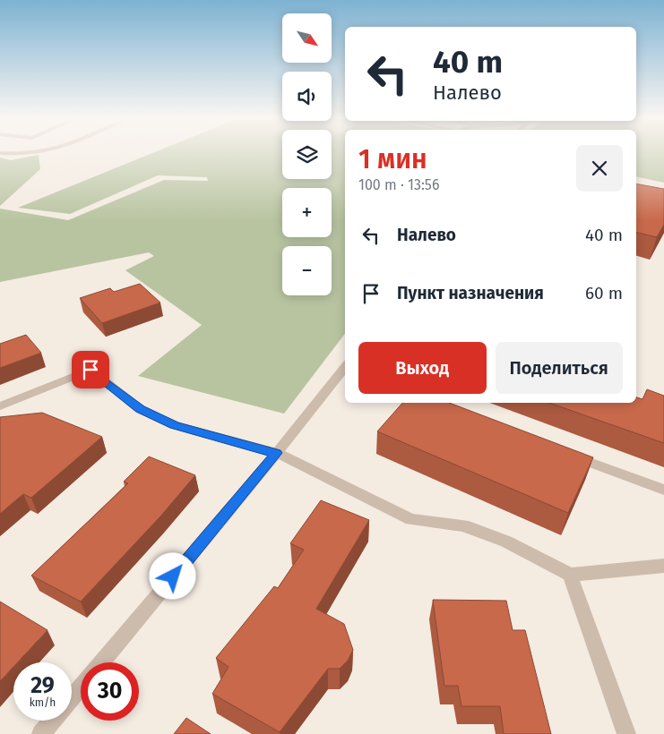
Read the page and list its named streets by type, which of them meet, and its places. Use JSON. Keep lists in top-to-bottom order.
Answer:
{
  "north": "bottom right",
  "page": {
    "map_buttons": ["+", "−"],
    "turn": ["40 m", "Налево"],
    "heading": ["1 мин", "100 m · 13:56"],
    "list": [
      {
        "name": "Налево",
        "value": "40 m"
      },
      {
        "name": "Пункт назначения",
        "value": "60 m"
      }
    ],
    "buttons": ["Выход", "Поделиться"],
    "speed": "29 km/h",
    "limit": "30"
  }
}
